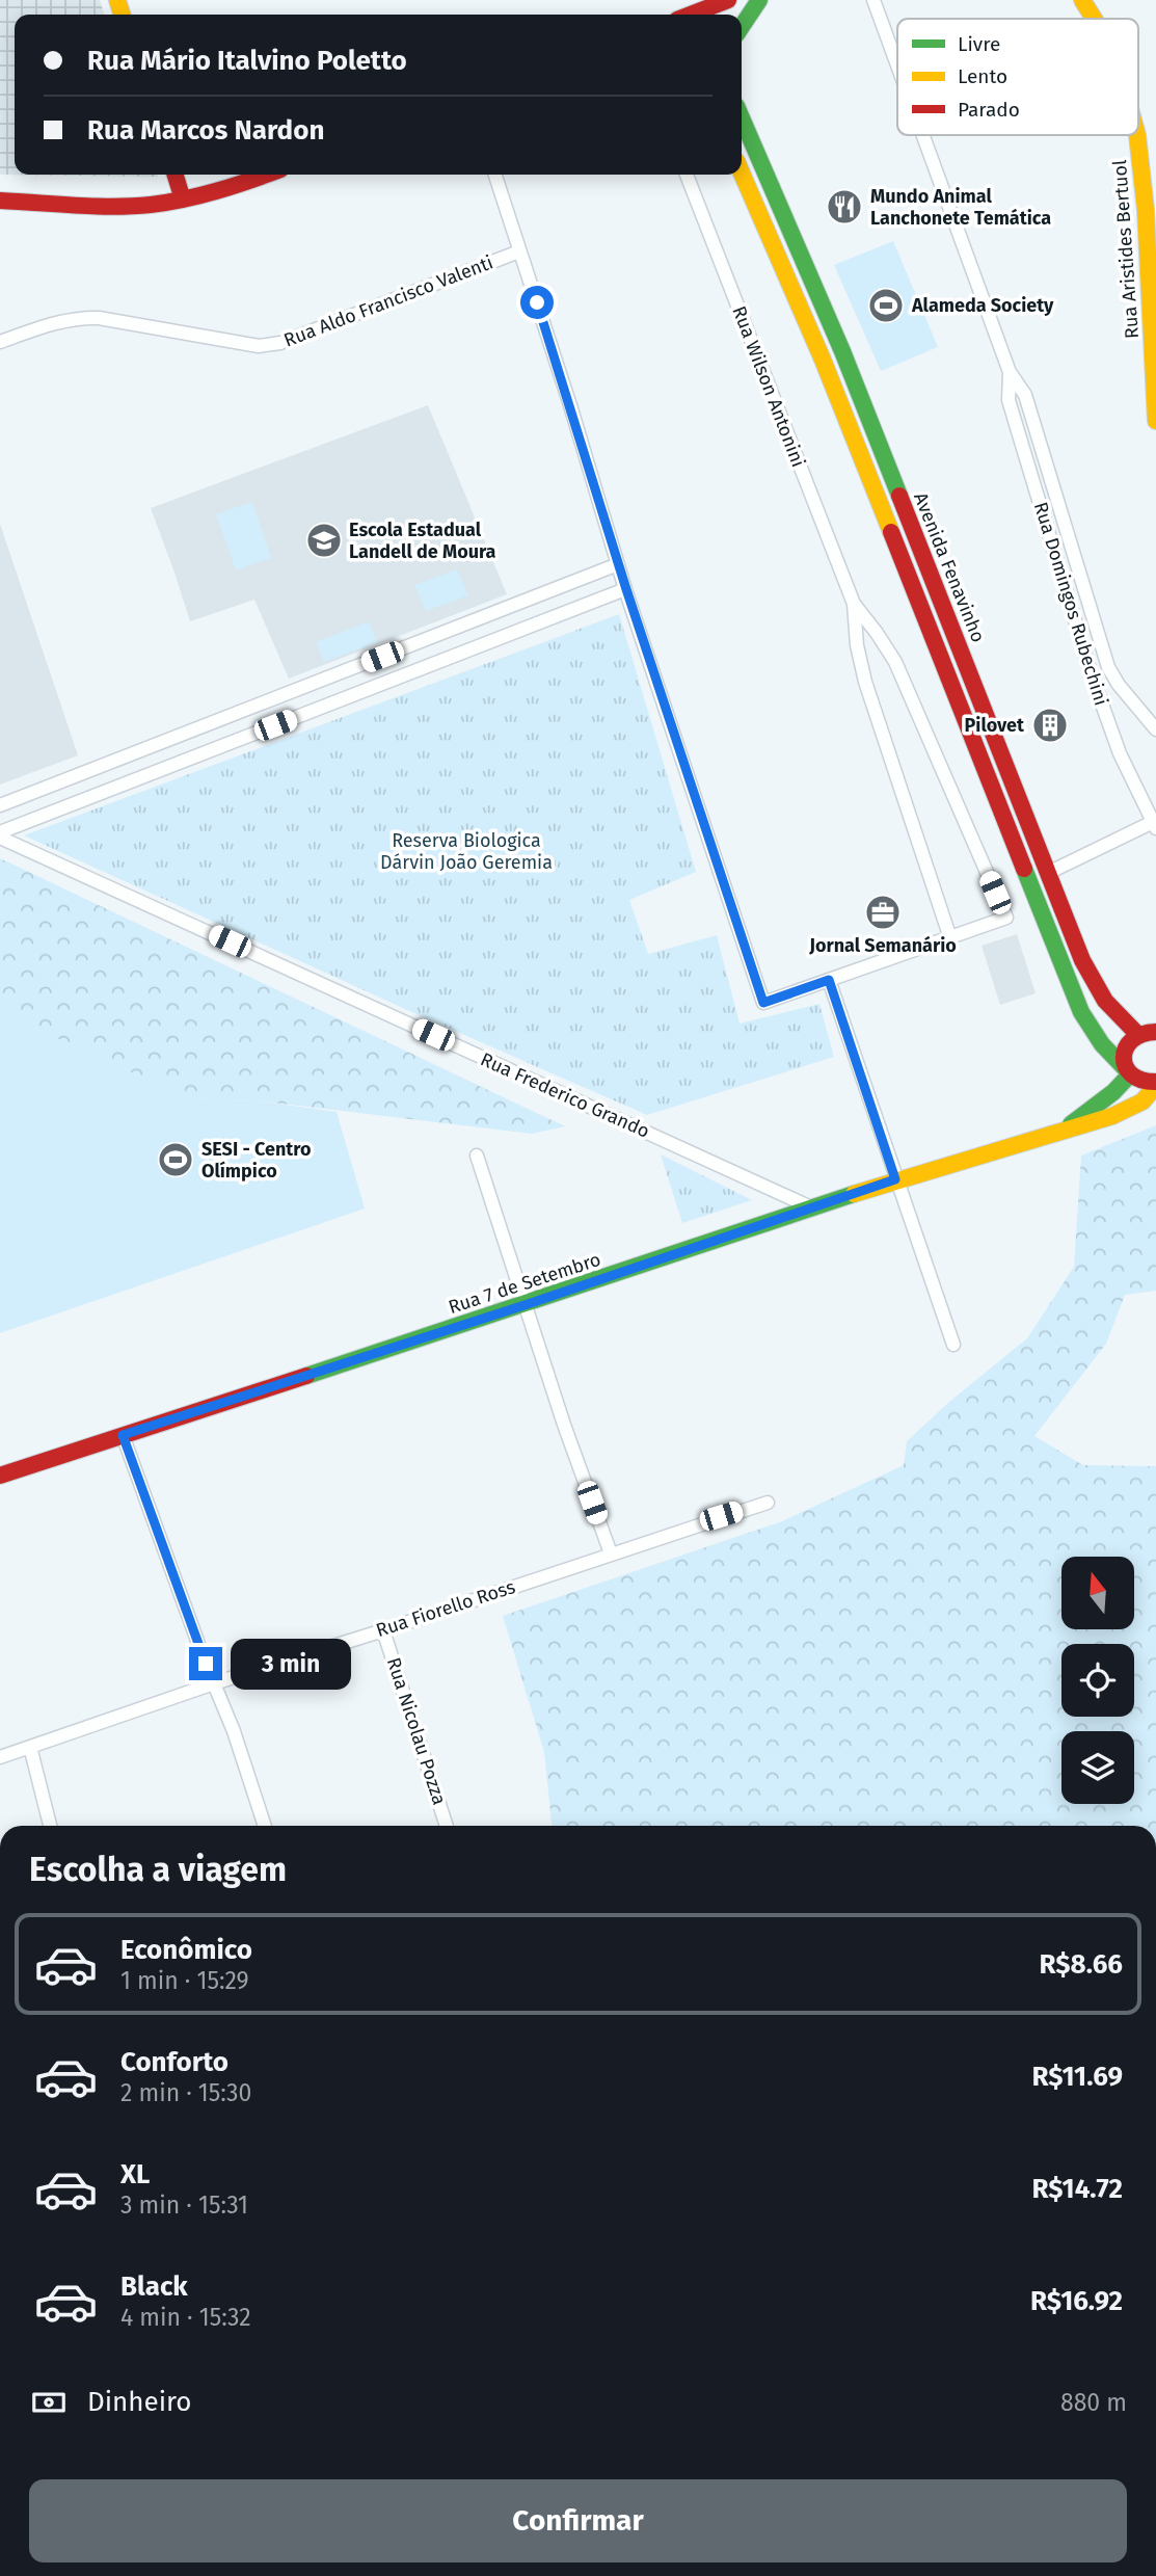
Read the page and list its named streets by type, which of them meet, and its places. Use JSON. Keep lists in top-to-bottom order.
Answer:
{
  "streets": {
    "street": [
      "Rua Aristides Bertuol",
      "Rua Aldo Francisco Valenti",
      "Rua Wilson Antonini",
      "Avenida Fenavinho",
      "Rua Domingos Rubechini",
      "Rua Frederico Grando",
      "Rua 7 de Setembro",
      "Rua Fiorello Ross",
      "Rua Nicolau Pozza"
    ]
  },
  "crossings": [
    ["Rua Frederico Grando", "Rua 7 de Setembro"],
    ["Rua Fiorello Ross", "Rua Nicolau Pozza"]
  ],
  "parks": ["Reserva Biologica Dárvin João Geremia"],
  "places": {
    "restaurant": ["Mundo Animal Lanchonete Temática"],
    "sports": ["Alameda Society", "SESI - Centro Olímpico"],
    "school or university": ["Escola Estadual Landell de Moura"],
    "building": ["Pilovet"],
    "office": ["Jornal Semanário"]
  },
  "legend": ["Livre", "Lento", "Parado"],
  "north": "top",
  "page": {
    "banner": ["Rua Mário Italvino Poletto", "Rua Marcos Nardon"],
    "bubble": "3 min",
    "heading": "Escolha a viagem",
    "list": [
      {
        "name": "Econômico",
        "note": "1 min · 15:29",
        "value": "R$8.66"
      },
      {
        "name": "Conforto",
        "note": "2 min · 15:30",
        "value": "R$11.69"
      },
      {
        "name": "XL",
        "note": "3 min · 15:31",
        "value": "R$14.72"
      },
      {
        "name": "Black",
        "note": "4 min · 15:32",
        "value": "R$16.92"
      }
    ],
    "pay": ["Dinheiro", "880 m"],
    "buttons": "Confirmar"
  }
}
